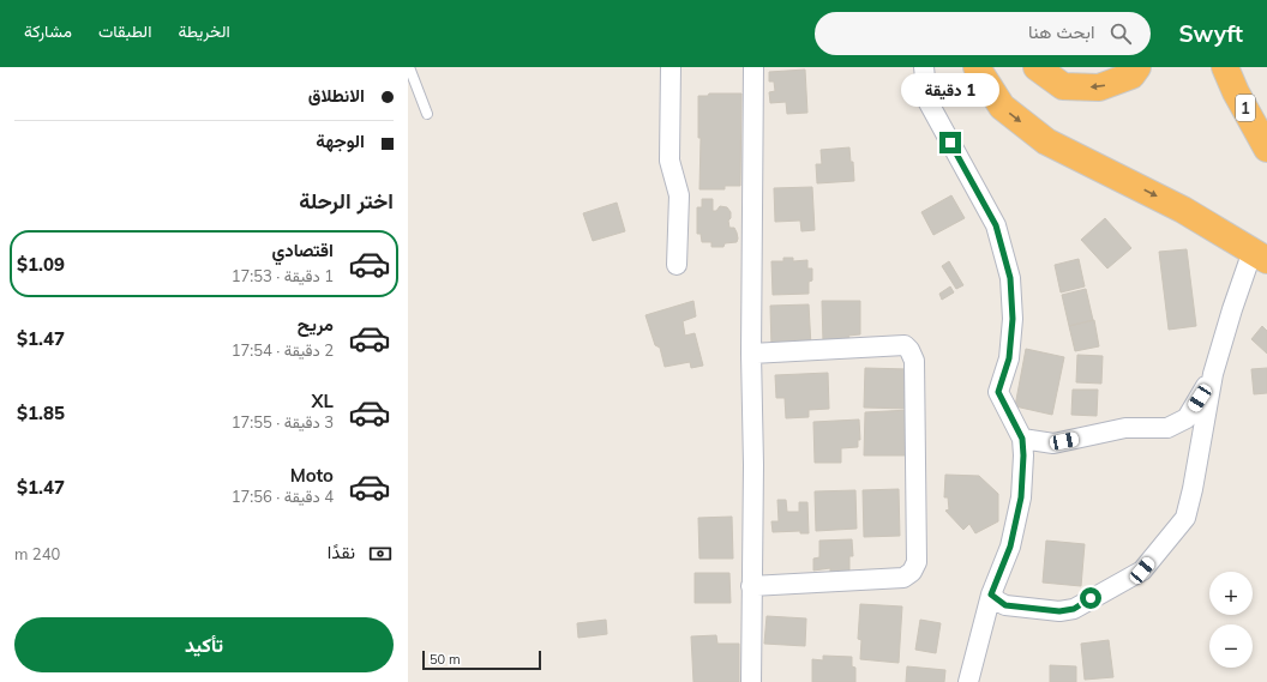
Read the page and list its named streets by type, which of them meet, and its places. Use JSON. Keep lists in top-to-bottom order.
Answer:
{
  "streets": {
    "highway": ["1"]
  },
  "scale_bar": "50 m",
  "page": {
    "header": "Swyft",
    "search": "ابحث هنا",
    "nav": ["الخريطة", "الطبقات", "مشاركة"],
    "banner": ["الانطلاق", "الوجهة"],
    "bubble": "1 دقيقة",
    "heading": "اختر الرحلة",
    "list": [
      {
        "name": "اقتصادي",
        "note": "1 دقيقة · 17:53",
        "value": "$1.09"
      },
      {
        "name": "مريح",
        "note": "2 دقيقة · 17:54",
        "value": "$1.47"
      },
      {
        "name": "XL",
        "note": "3 دقيقة · 17:55",
        "value": "$1.85"
      },
      {
        "name": "Moto",
        "note": "4 دقيقة · 17:56",
        "value": "$1.47"
      }
    ],
    "pay": ["نقدًا", "240 m"],
    "map_buttons": ["+", "−"],
    "buttons": "تأكيد",
    "scale": "50 m"
  }
}
